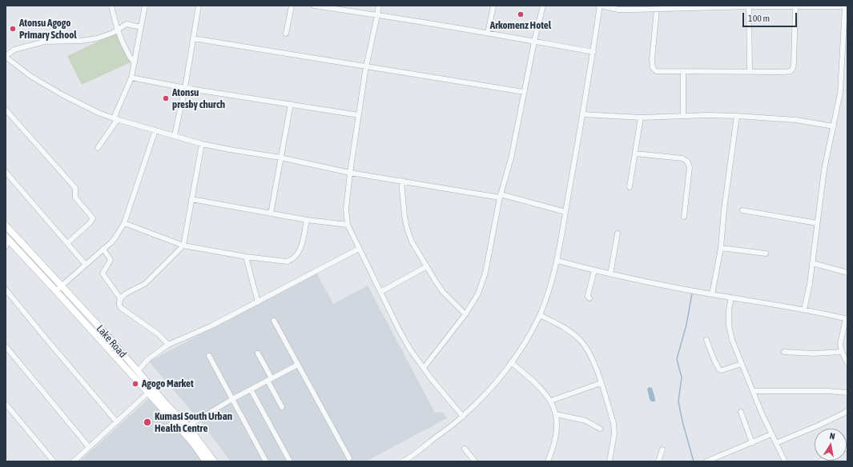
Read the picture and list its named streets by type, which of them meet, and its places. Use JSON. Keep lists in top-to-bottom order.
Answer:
{
  "streets": {
    "main road": ["Lake Road"]
  },
  "places": [
    "Arkomenz Hotel",
    "Atonsu Agogo Primary School",
    "Atonsu presby church",
    "Agogo Market",
    "Kumasi South Urban Health Centre"
  ],
  "scale_bar": "100 m",
  "north": "top"
}
